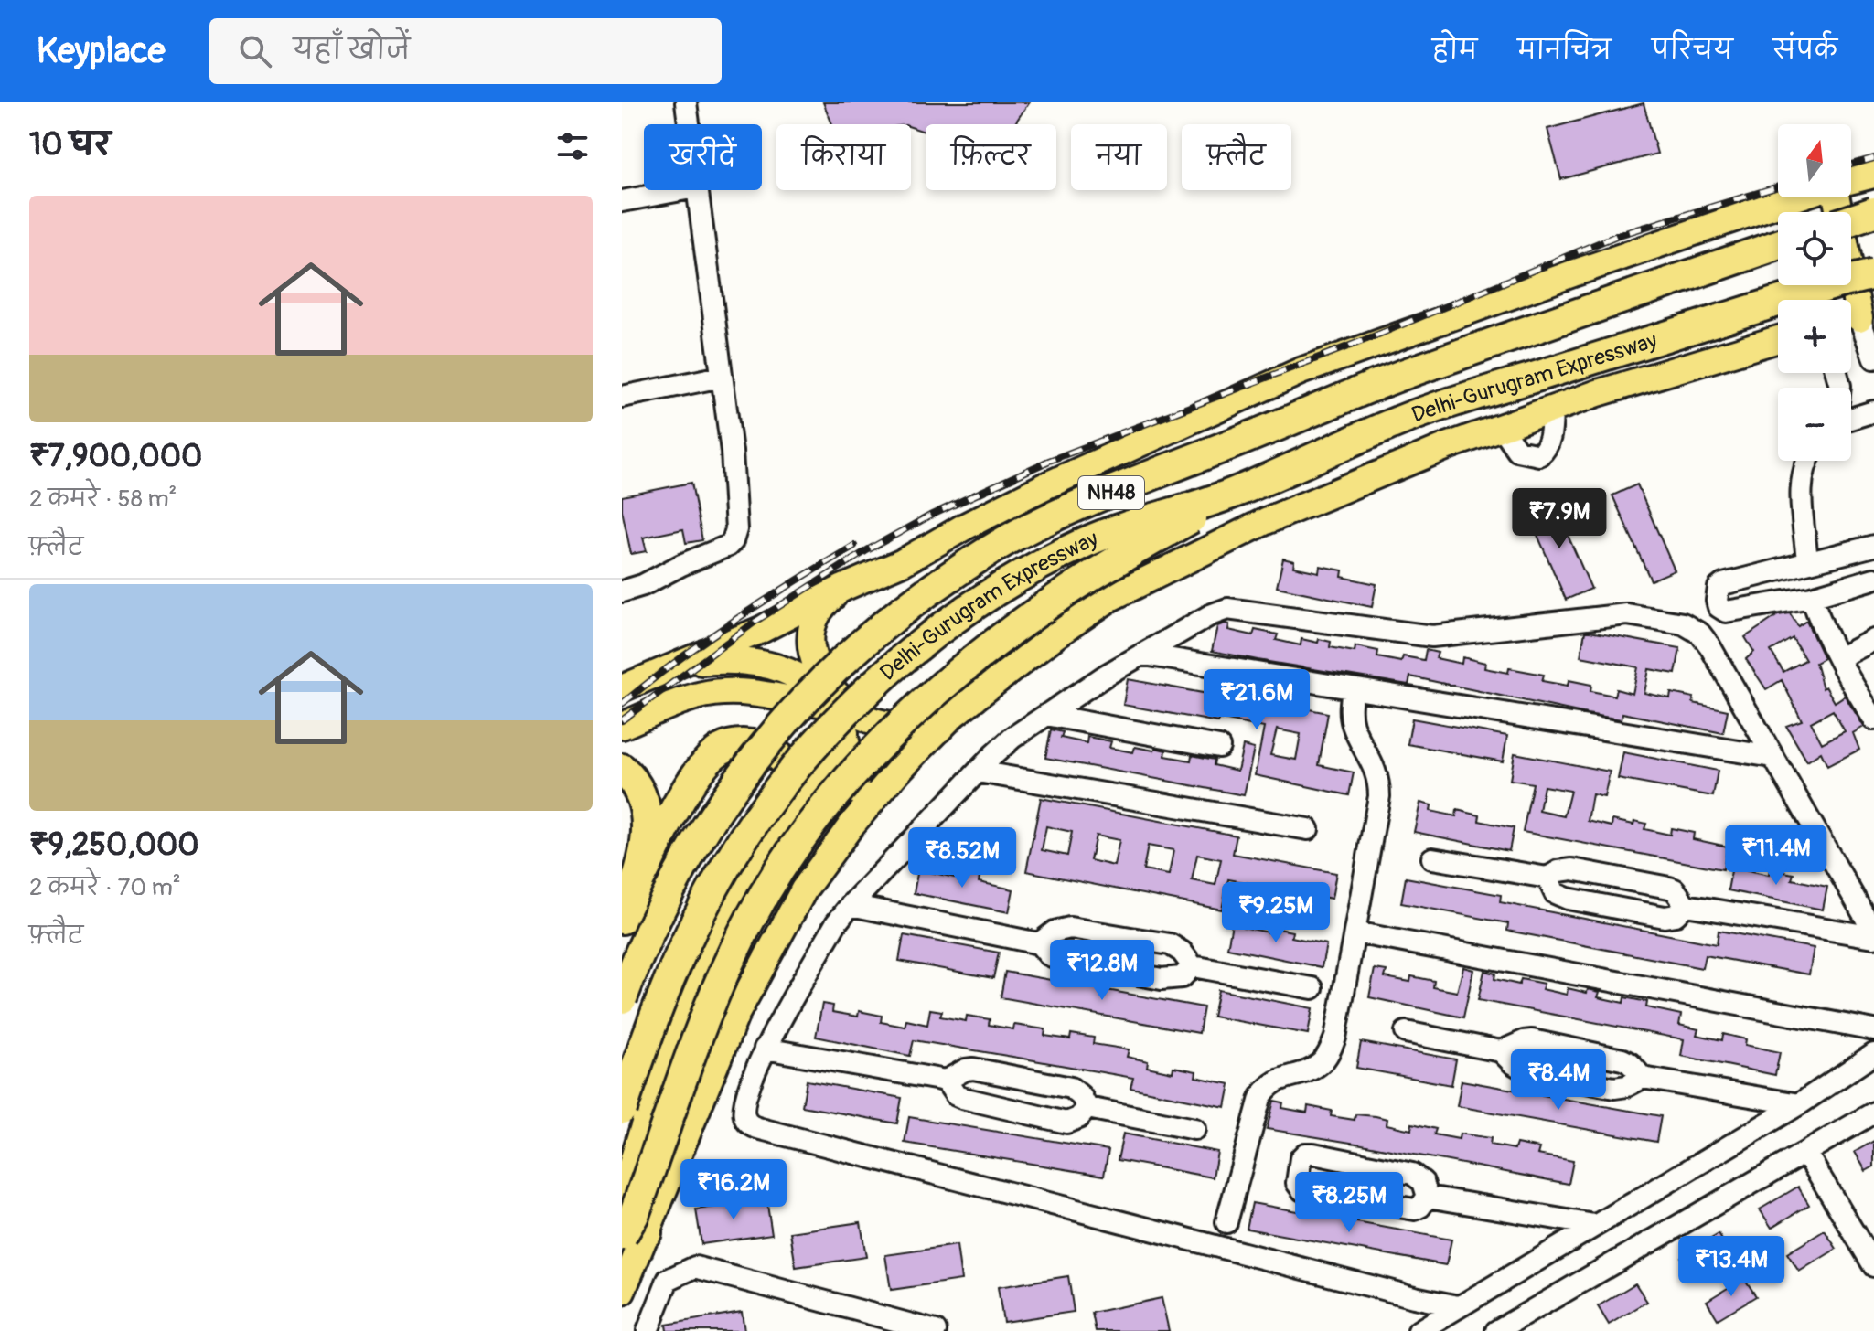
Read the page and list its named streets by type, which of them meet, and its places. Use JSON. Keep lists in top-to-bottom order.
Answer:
{
  "streets": {
    "highway": ["Delhi-Gurugram Expressway", "NH48"]
  },
  "north": "top",
  "page": {
    "header": "Keyplace",
    "search": "यहाँ खोजें",
    "nav": [
      "होम",
      "मानचित्र",
      "परिचय",
      "संपर्क"
    ],
    "heading": "10 घर",
    "map_buttons": ["+", "−"],
    "chip": [
      "खरीदें",
      "किराया",
      "फ़िल्टर",
      "नया",
      "फ़्लैट"
    ],
    "list": [
      {
        "name": "₹7,900,000",
        "note": "2 कमरे · 58 m² · फ़्लैट"
      },
      {
        "name": "₹9,250,000",
        "note": "2 कमरे · 70 m² · फ़्लैट"
      }
    ],
    "price": [
      "₹7.9M",
      "₹21.6M",
      "₹11.4M",
      "₹8.52M",
      "₹9.25M",
      "₹12.8M",
      "₹8.4M",
      "₹16.2M",
      "₹8.25M",
      "₹13.4M"
    ]
  }
}
